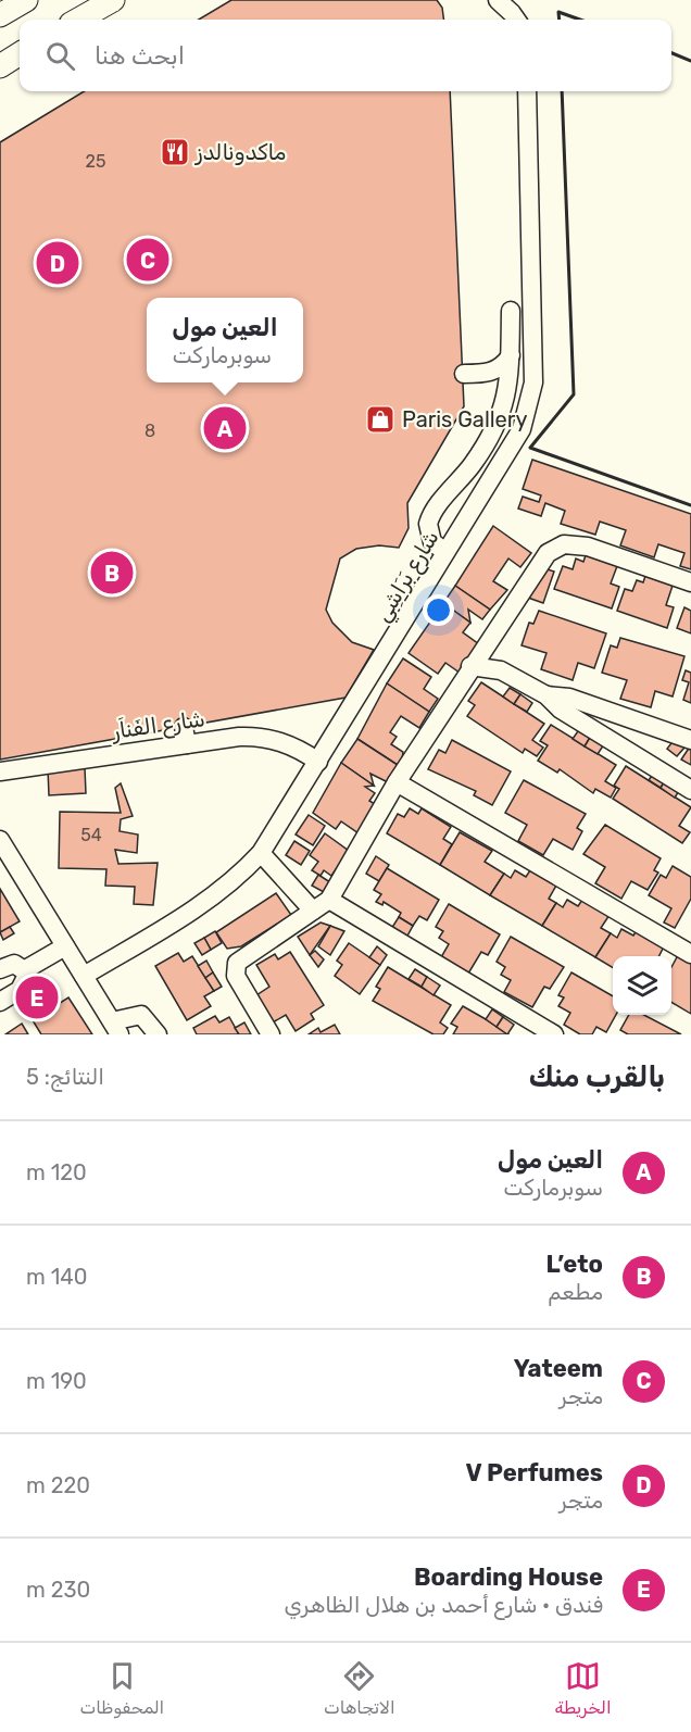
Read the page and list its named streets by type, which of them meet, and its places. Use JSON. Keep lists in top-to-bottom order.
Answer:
{
  "streets": {
    "street": ["شارع بَرَاشِي", "شارع الفَناَر"]
  },
  "crossings": [
    ["شارع بَرَاشِي", "شارع الفَناَر"]
  ],
  "places": {
    "restaurant": ["ماكدونالدز"],
    "shop": ["Paris Gallery"]
  },
  "house_numbers": ["25", "8", "54"],
  "page": {
    "search": "ابحث هنا",
    "pins": [
      "C",
      "D",
      "A",
      "B",
      "E"
    ],
    "popup": ["العين مول", "سوبرماركت"],
    "heading": ["بالقرب منك", "النتائج: 5"],
    "list": [
      {
        "mark": "A",
        "name": "العين مول",
        "note": "سوبرماركت",
        "value": "120 m"
      },
      {
        "mark": "B",
        "name": "L’eto",
        "note": "مطعم",
        "value": "140 m"
      },
      {
        "mark": "C",
        "name": "Yateem",
        "note": "متجر",
        "value": "190 m"
      },
      {
        "mark": "D",
        "name": "V Perfumes",
        "note": "متجر",
        "value": "220 m"
      },
      {
        "mark": "E",
        "name": "Boarding House",
        "note": "فندق · شارع أحمد بن هلال الظاهري",
        "value": "230 m"
      }
    ],
    "nav": ["الخريطة", "الاتجاهات", "المحفوظات"]
  }
}
